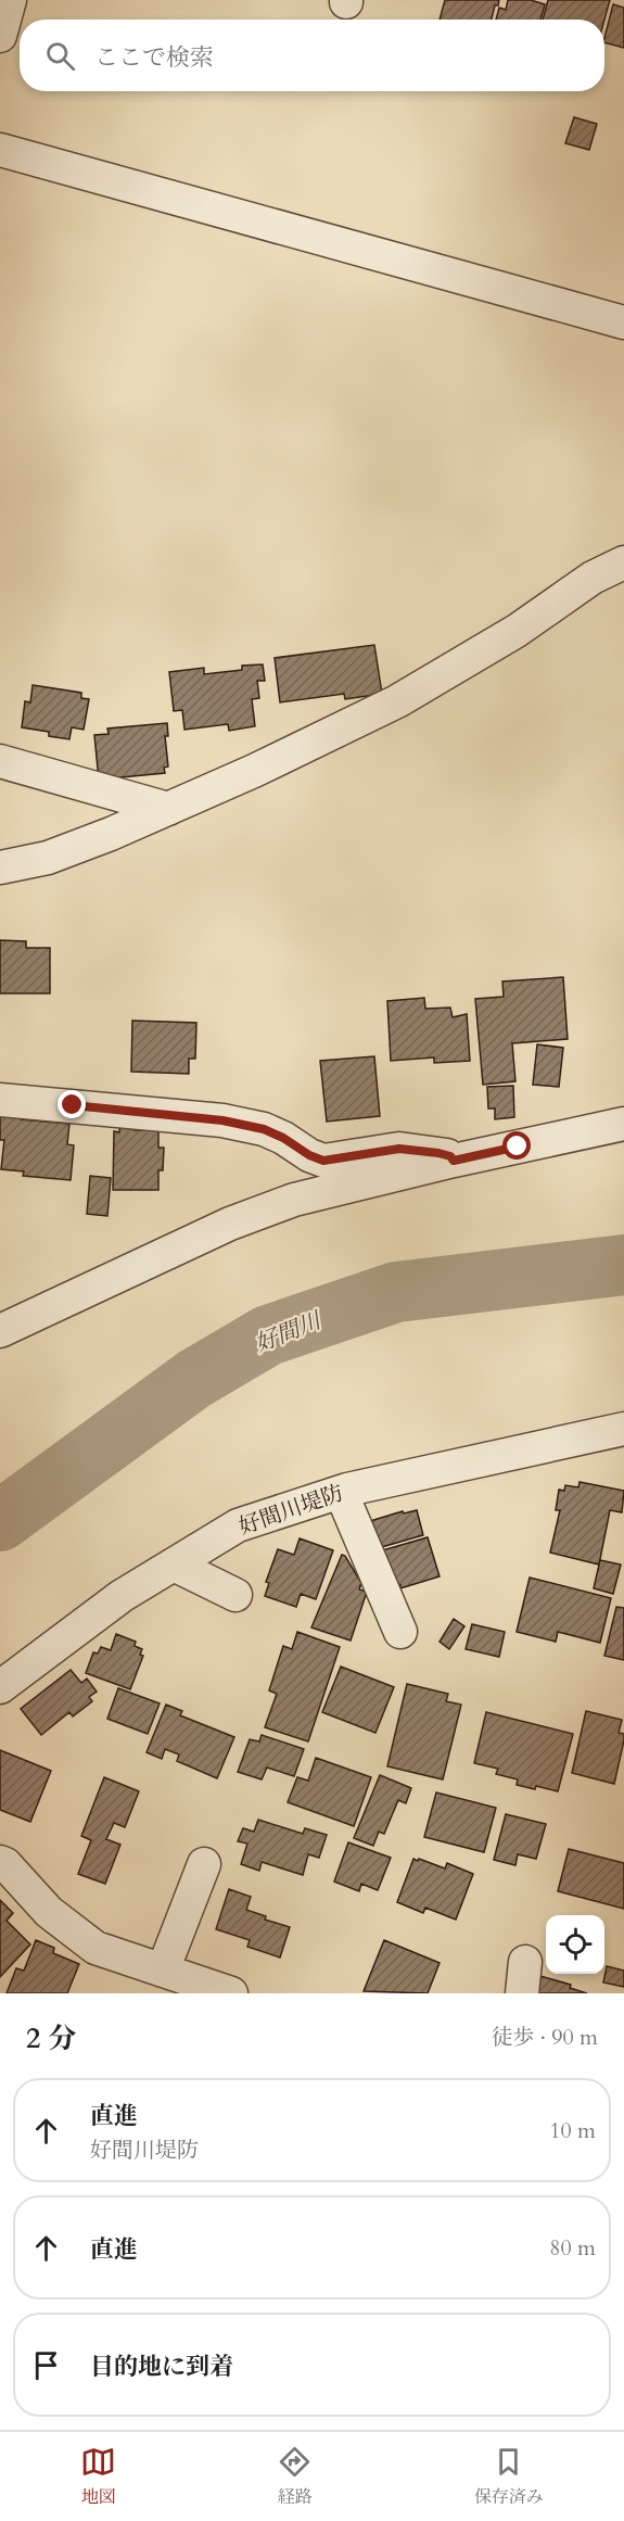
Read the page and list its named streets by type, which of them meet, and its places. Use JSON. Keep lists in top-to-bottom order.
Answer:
{
  "streets": {
    "street": ["好間川堤防"]
  },
  "water": ["好間川"],
  "page": {
    "search": "ここで検索",
    "heading": ["2 分", "徒歩 · 90 m"],
    "list": [
      ["直進", "好間川堤防", "10 m"],
      ["直進", "80 m"],
      "目的地に到着"
    ],
    "nav": ["地図", "経路", "保存済み"]
  }
}
